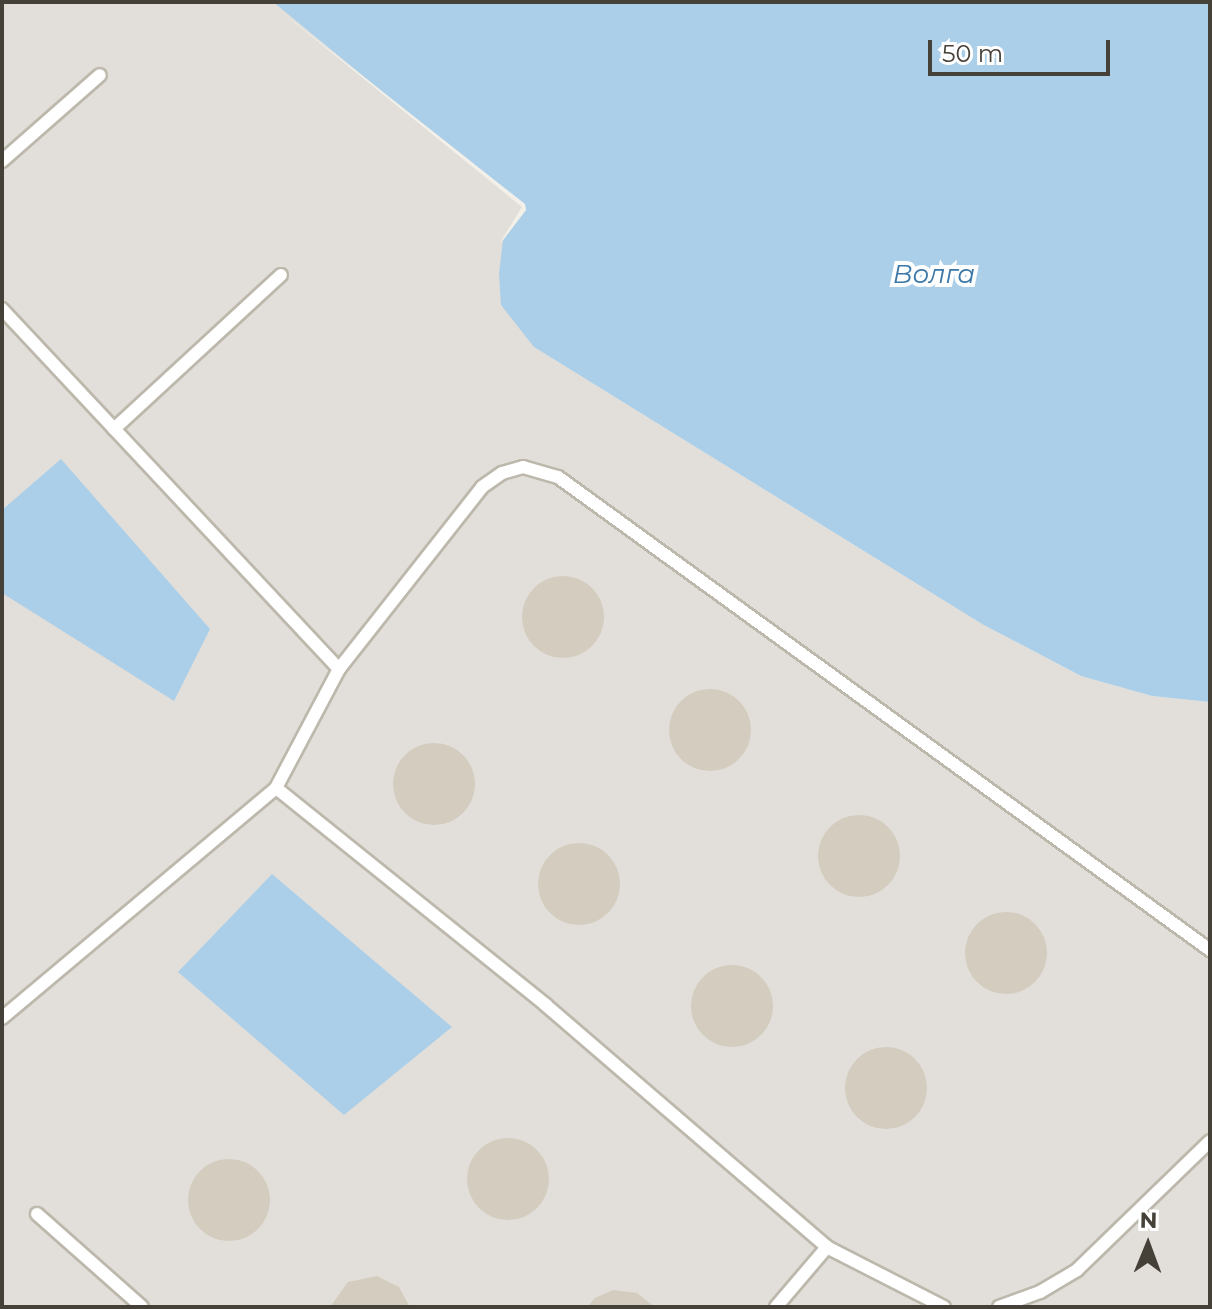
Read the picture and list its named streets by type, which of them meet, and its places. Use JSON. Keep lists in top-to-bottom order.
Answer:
{
  "water": ["Волга"],
  "scale_bar": "50 m",
  "north": "top"
}
